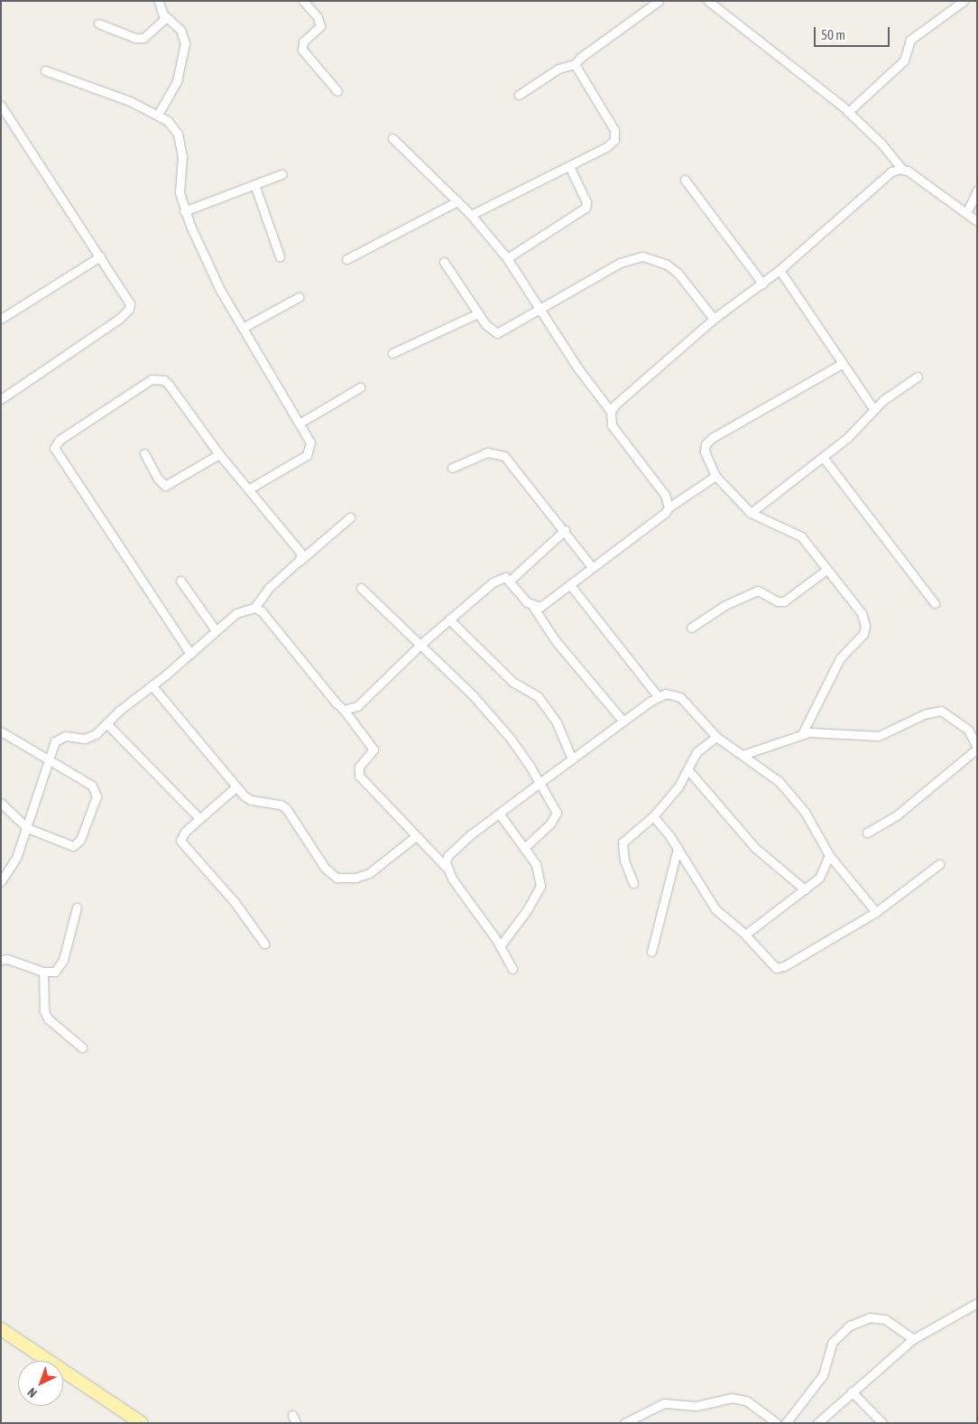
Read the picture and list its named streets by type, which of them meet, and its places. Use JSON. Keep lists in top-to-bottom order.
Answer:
{
  "scale_bar": "50 m",
  "north": "bottom left"
}
